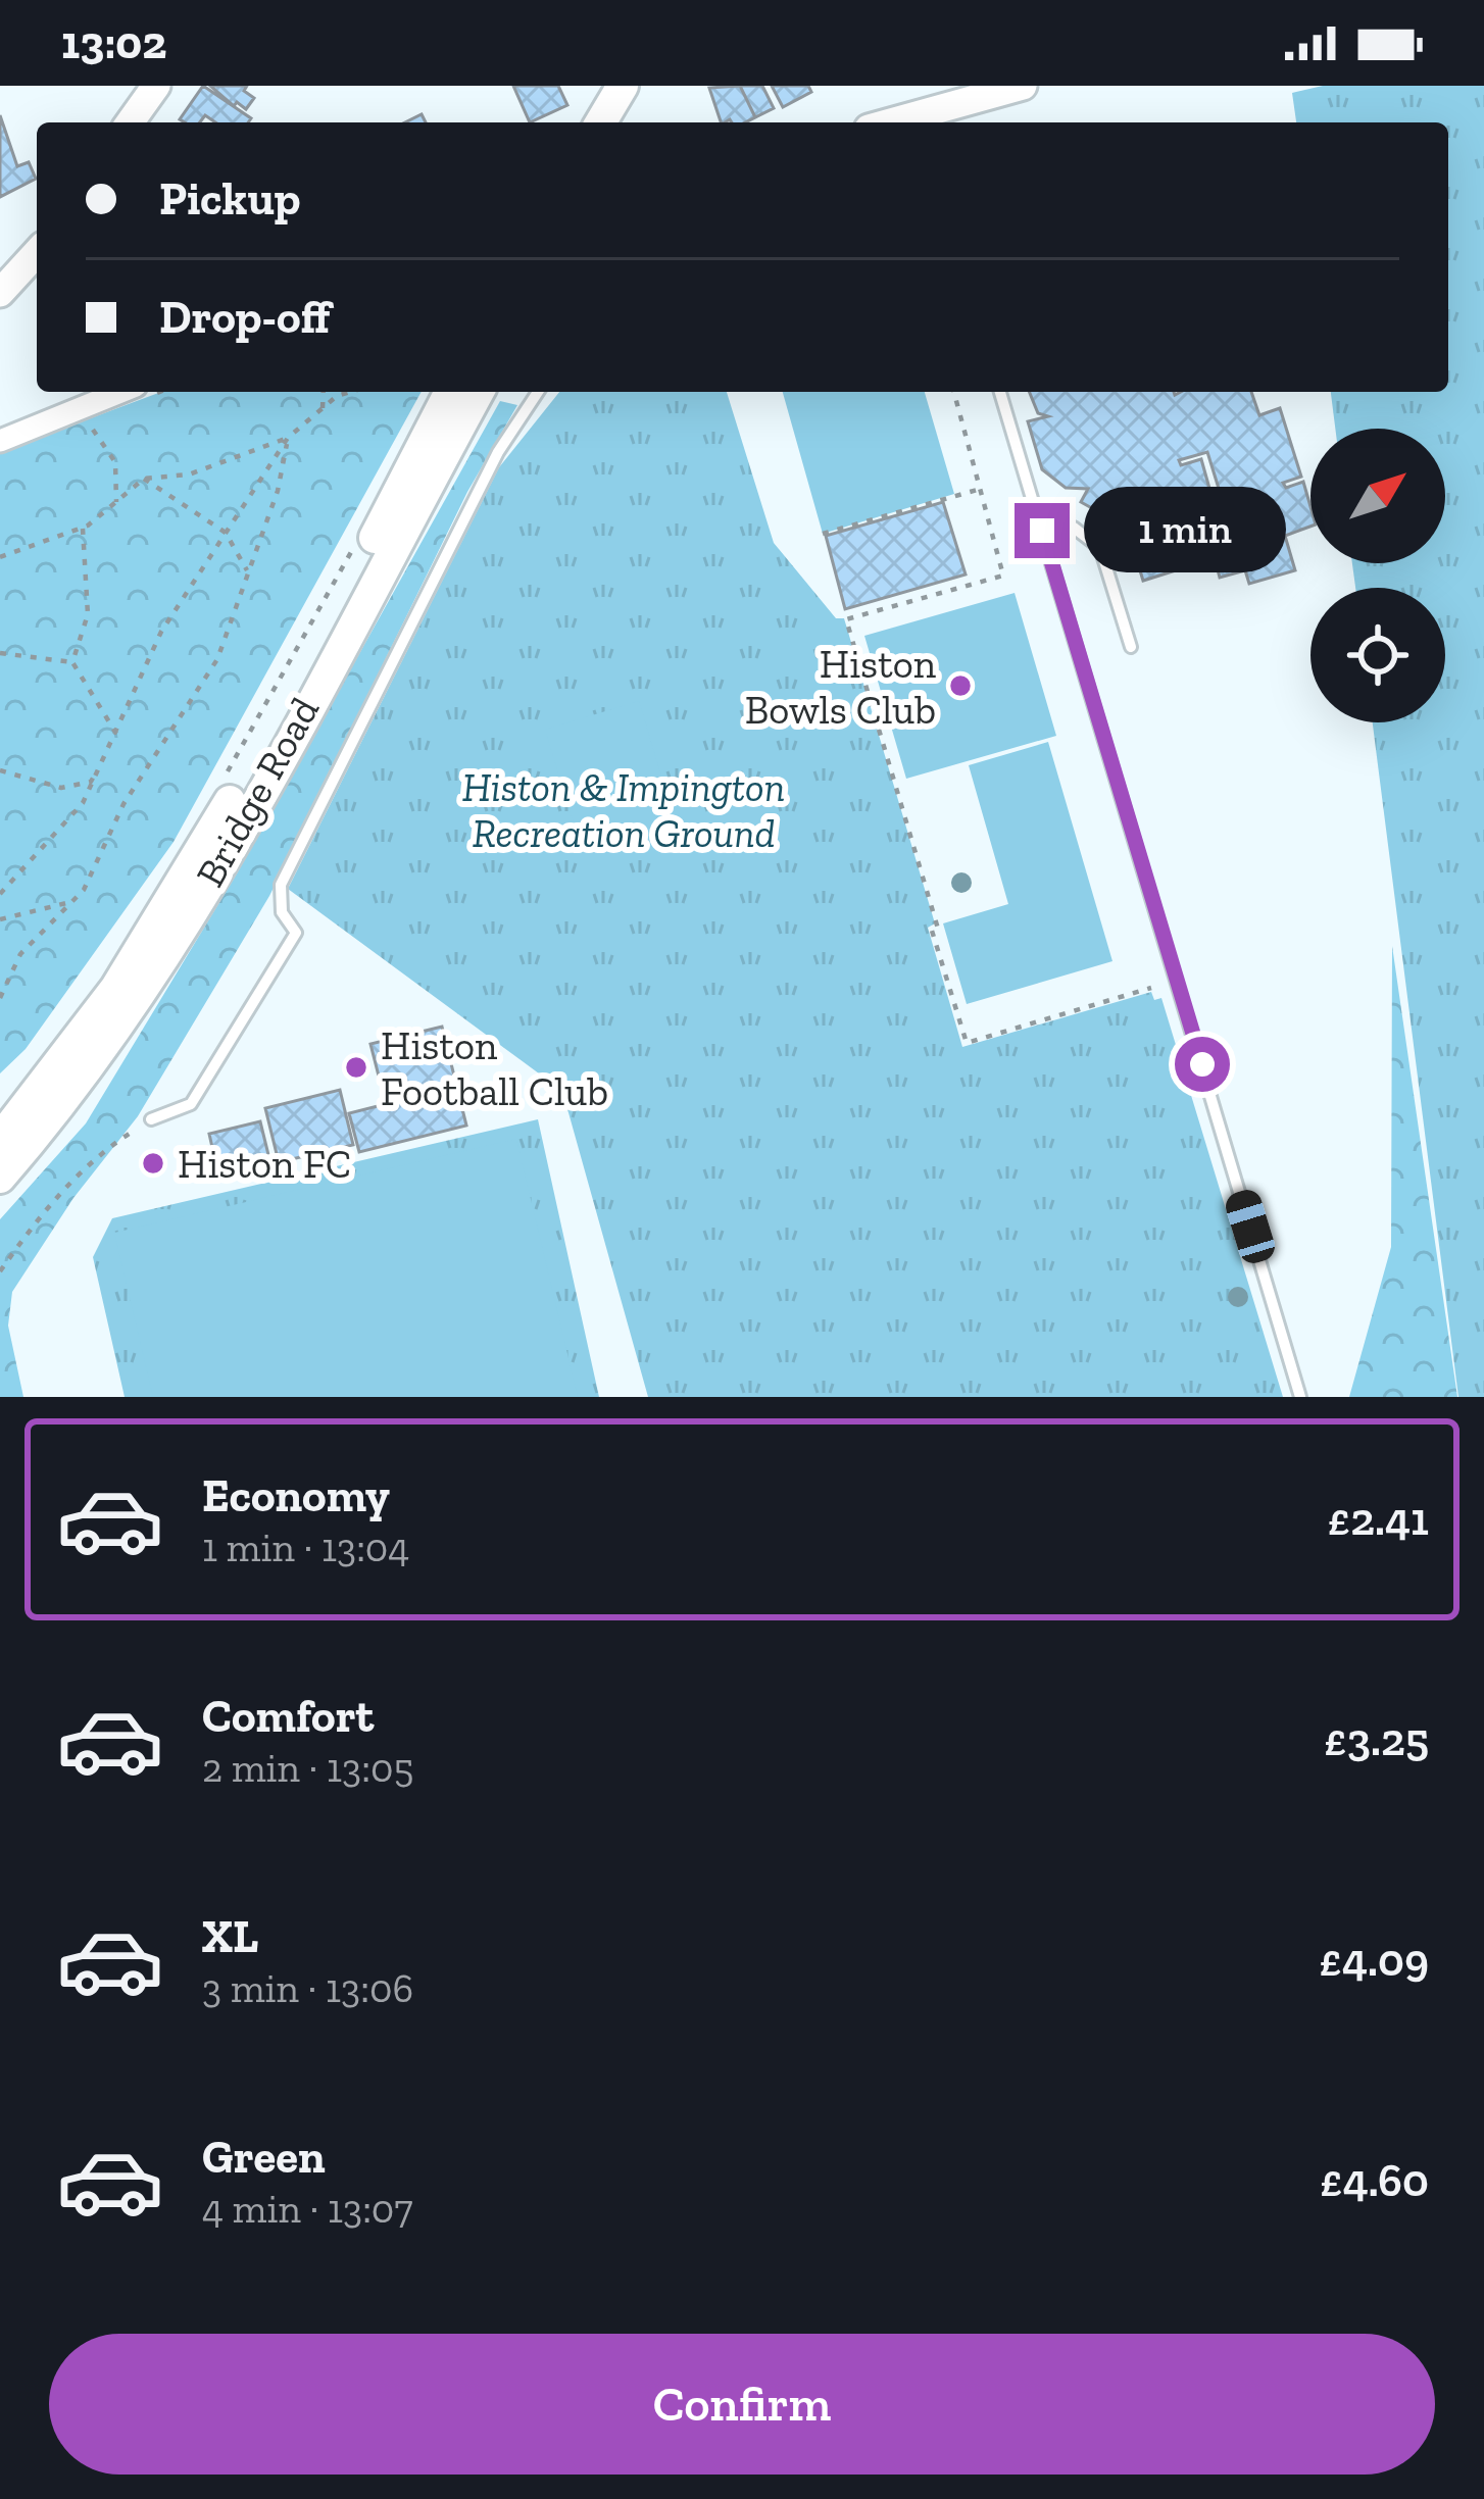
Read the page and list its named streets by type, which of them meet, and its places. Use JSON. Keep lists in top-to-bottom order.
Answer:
{
  "streets": {
    "main road": ["Bridge Road"]
  },
  "parks": ["Histon & Impington Recreation Ground"],
  "places": ["Histon Bowls Club", "Histon Football Club", "Histon FC"],
  "north": "top right",
  "page": {
    "status": "13:02",
    "banner": ["Pickup", "Drop-off"],
    "bubble": "1 min",
    "list": [
      {
        "name": "Economy",
        "note": "1 min · 13:04",
        "value": "£2.41"
      },
      {
        "name": "Comfort",
        "note": "2 min · 13:05",
        "value": "£3.25"
      },
      {
        "name": "XL",
        "note": "3 min · 13:06",
        "value": "£4.09"
      },
      {
        "name": "Green",
        "note": "4 min · 13:07",
        "value": "£4.60"
      }
    ],
    "buttons": "Confirm"
  }
}
